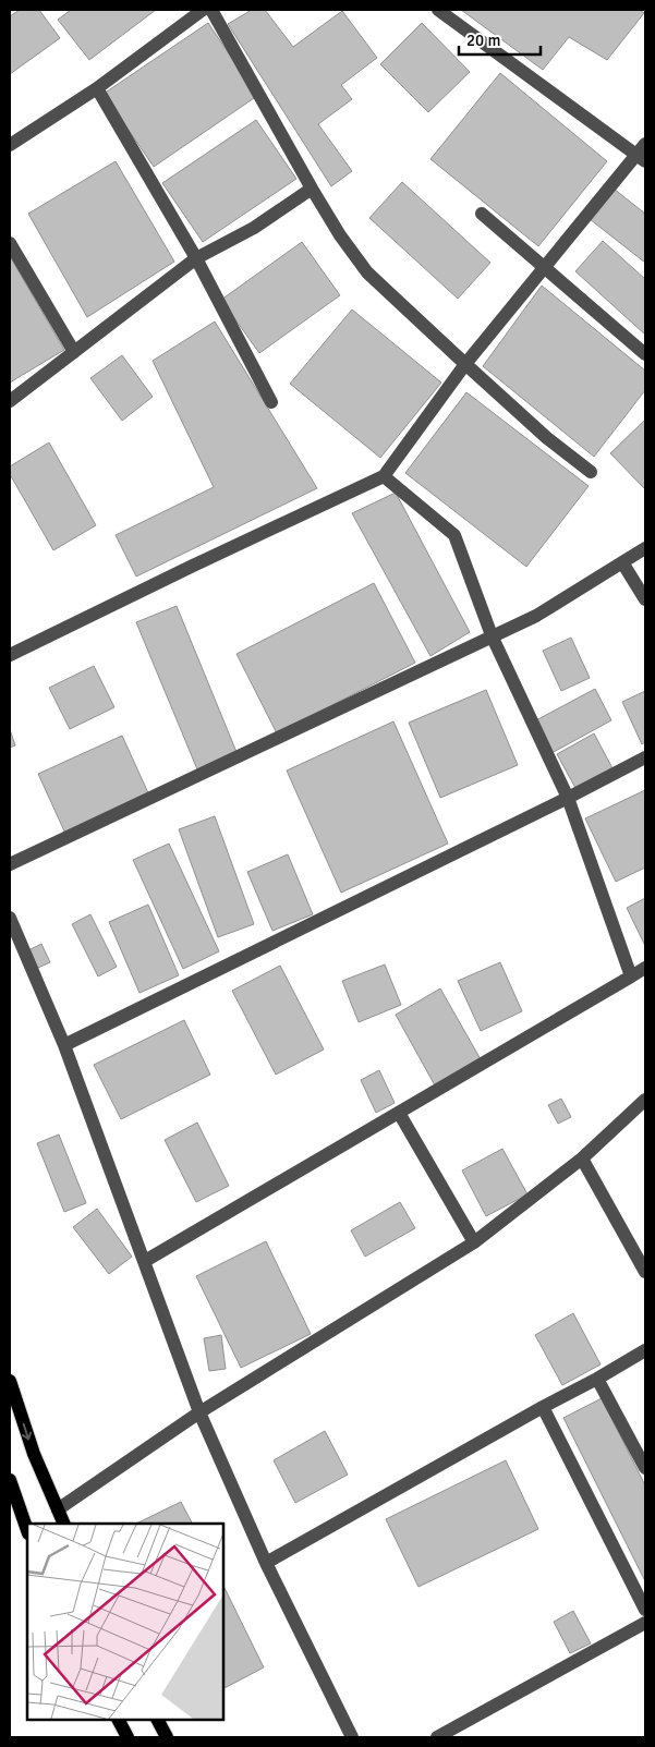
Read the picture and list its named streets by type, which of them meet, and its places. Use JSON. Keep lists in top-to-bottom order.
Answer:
{
  "scale_bar": "20 m"
}
